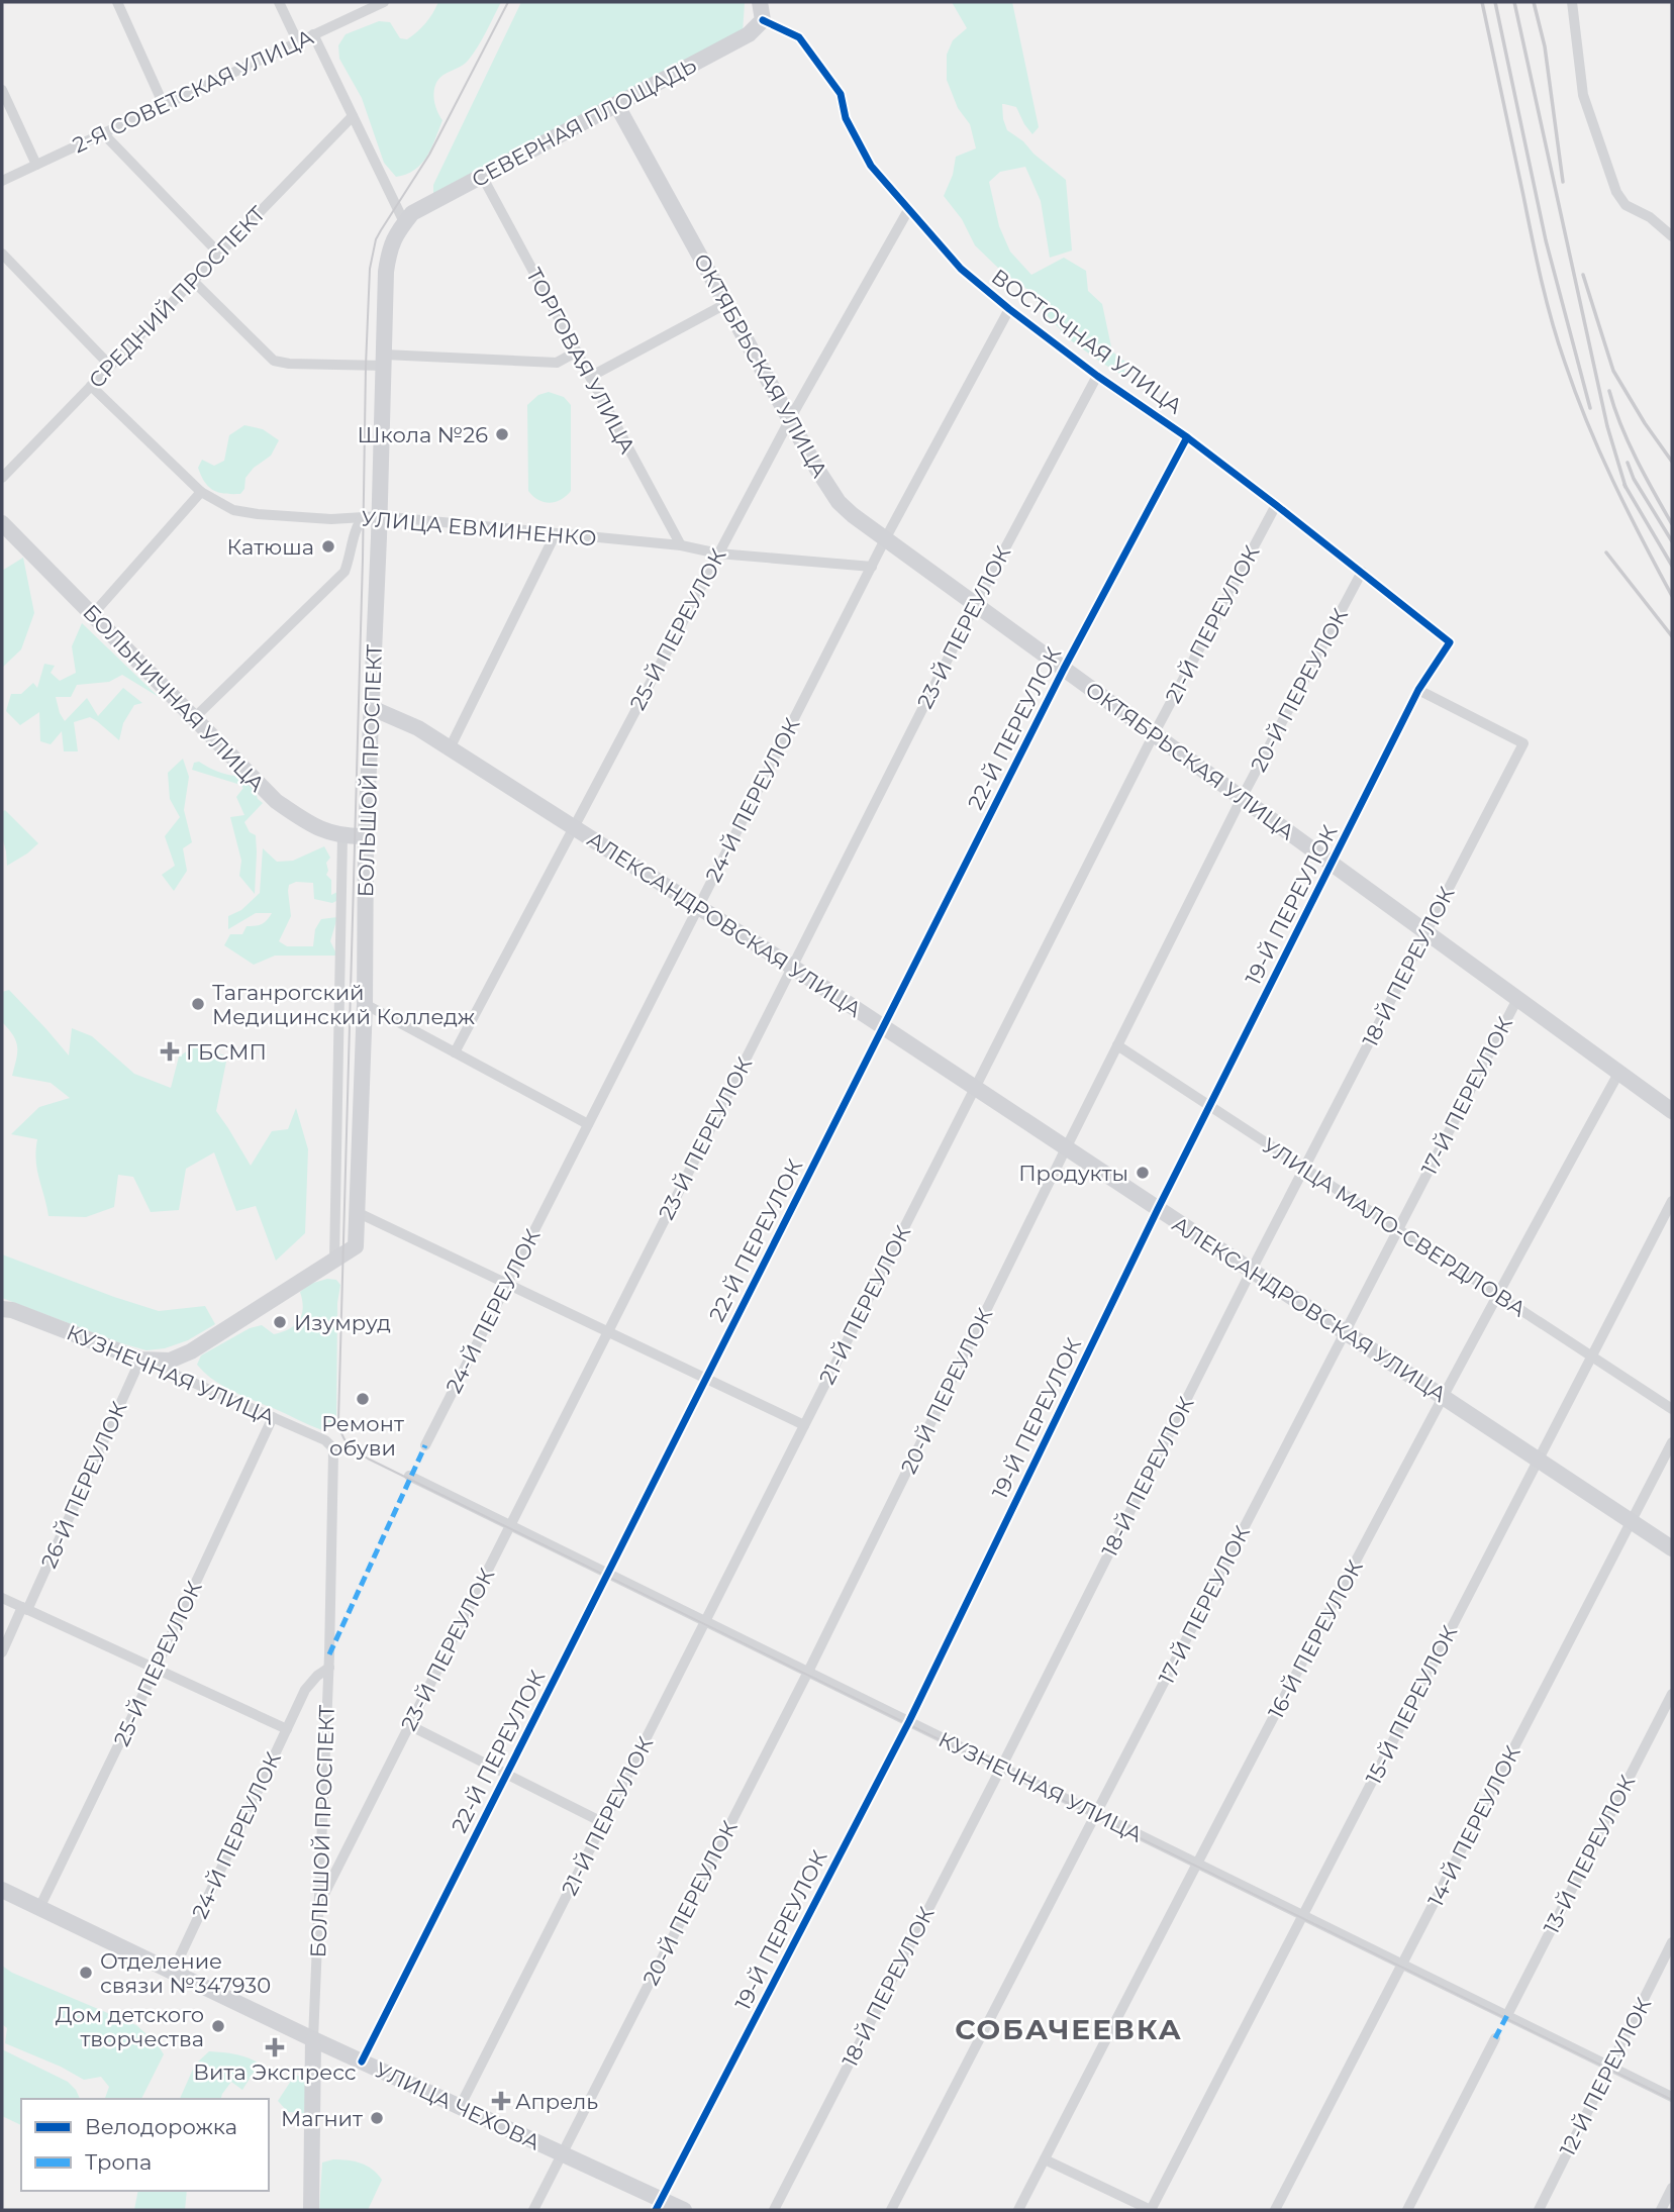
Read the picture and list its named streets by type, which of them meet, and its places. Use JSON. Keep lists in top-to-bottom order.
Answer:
{
  "streets": {
    "main road": [
      "СЕВЕРНАЯ ПЛОЩАДЬ",
      "ОКТЯБРЬСКАЯ УЛИЦА",
      "БОЛЬНИЧНАЯ УЛИЦА",
      "БОЛЬШОЙ ПРОСПЕКТ",
      "АЛЕКСАНДРОВСКАЯ УЛИЦА",
      "КУЗНЕЧНАЯ УЛИЦА",
      "УЛИЦА ЧЕХОВА"
    ],
    "street": [
      "2-Я СОВЕТСКАЯ УЛИЦА",
      "СРЕДНИЙ ПРОСПЕКТ",
      "ВОСТОЧНАЯ УЛИЦА",
      "ТОРГОВАЯ УЛИЦА",
      "УЛИЦА ЕВМИНЕНКО",
      "21-Й ПЕРЕУЛОК",
      "23-Й ПЕРЕУЛОК",
      "25-Й ПЕРЕУЛОК",
      "20-Й ПЕРЕУЛОК",
      "22-Й ПЕРЕУЛОК",
      "24-Й ПЕРЕУЛОК",
      "19-Й ПЕРЕУЛОК",
      "18-Й ПЕРЕУЛОК",
      "17-Й ПЕРЕУЛОК",
      "УЛИЦА МАЛО-СВЕРДЛОВА",
      "26-Й ПЕРЕУЛОК",
      "16-Й ПЕРЕУЛОК",
      "15-Й ПЕРЕУЛОК",
      "14-Й ПЕРЕУЛОК",
      "13-Й ПЕРЕУЛОК",
      "12-Й ПЕРЕУЛОК"
    ]
  },
  "crossings": [
    ["СЕВЕРНАЯ ПЛОЩАДЬ", "ВОСТОЧНАЯ УЛИЦА"],
    ["СЕВЕРНАЯ ПЛОЩАДЬ", "ТОРГОВАЯ УЛИЦА"],
    ["СЕВЕРНАЯ ПЛОЩАДЬ", "ОКТЯБРЬСКАЯ УЛИЦА"],
    ["СЕВЕРНАЯ ПЛОЩАДЬ", "БОЛЬШОЙ ПРОСПЕКТ"],
    ["СРЕДНИЙ ПРОСПЕКТ", "УЛИЦА ЕВМИНЕНКО"],
    ["ВОСТОЧНАЯ УЛИЦА", "21-Й ПЕРЕУЛОК"],
    ["ВОСТОЧНАЯ УЛИЦА", "23-Й ПЕРЕУЛОК"],
    ["ВОСТОЧНАЯ УЛИЦА", "25-Й ПЕРЕУЛОК"],
    ["ВОСТОЧНАЯ УЛИЦА", "20-Й ПЕРЕУЛОК"],
    ["ВОСТОЧНАЯ УЛИЦА", "22-Й ПЕРЕУЛОК"],
    ["ВОСТОЧНАЯ УЛИЦА", "24-Й ПЕРЕУЛОК"],
    ["ВОСТОЧНАЯ УЛИЦА", "19-Й ПЕРЕУЛОК"],
    ["ТОРГОВАЯ УЛИЦА", "УЛИЦА ЕВМИНЕНКО"],
    ["ОКТЯБРЬСКАЯ УЛИЦА", "21-Й ПЕРЕУЛОК"],
    ["ОКТЯБРЬСКАЯ УЛИЦА", "23-Й ПЕРЕУЛОК"],
    ["ОКТЯБРЬСКАЯ УЛИЦА", "25-Й ПЕРЕУЛОК"],
    ["ОКТЯБРЬСКАЯ УЛИЦА", "20-Й ПЕРЕУЛОК"],
    ["ОКТЯБРЬСКАЯ УЛИЦА", "22-Й ПЕРЕУЛОК"],
    ["ОКТЯБРЬСКАЯ УЛИЦА", "24-Й ПЕРЕУЛОК"],
    ["ОКТЯБРЬСКАЯ УЛИЦА", "19-Й ПЕРЕУЛОК"],
    ["ОКТЯБРЬСКАЯ УЛИЦА", "18-Й ПЕРЕУЛОК"],
    ["ОКТЯБРЬСКАЯ УЛИЦА", "17-Й ПЕРЕУЛОК"],
    ["ОКТЯБРЬСКАЯ УЛИЦА", "16-Й ПЕРЕУЛОК"],
    ["УЛИЦА ЕВМИНЕНКО", "25-Й ПЕРЕУЛОК"],
    ["УЛИЦА ЕВМИНЕНКО", "БОЛЬШОЙ ПРОСПЕКТ"],
    ["УЛИЦА ЕВМИНЕНКО", "24-Й ПЕРЕУЛОК"],
    ["21-Й ПЕРЕУЛОК", "АЛЕКСАНДРОВСКАЯ УЛИЦА"],
    ["21-Й ПЕРЕУЛОК", "КУЗНЕЧНАЯ УЛИЦА"],
    ["21-Й ПЕРЕУЛОК", "УЛИЦА ЧЕХОВА"],
    ["23-Й ПЕРЕУЛОК", "БОЛЬШОЙ ПРОСПЕКТ"],
    ["23-Й ПЕРЕУЛОК", "АЛЕКСАНДРОВСКАЯ УЛИЦА"],
    ["23-Й ПЕРЕУЛОК", "КУЗНЕЧНАЯ УЛИЦА"],
    ["25-Й ПЕРЕУЛОК", "АЛЕКСАНДРОВСКАЯ УЛИЦА"],
    ["25-Й ПЕРЕУЛОК", "КУЗНЕЧНАЯ УЛИЦА"],
    ["25-Й ПЕРЕУЛОК", "УЛИЦА ЧЕХОВА"],
    ["20-Й ПЕРЕУЛОК", "АЛЕКСАНДРОВСКАЯ УЛИЦА"],
    ["20-Й ПЕРЕУЛОК", "УЛИЦА МАЛО-СВЕРДЛОВА"],
    ["20-Й ПЕРЕУЛОК", "КУЗНЕЧНАЯ УЛИЦА"],
    ["20-Й ПЕРЕУЛОК", "УЛИЦА ЧЕХОВА"],
    ["БОЛЬНИЧНАЯ УЛИЦА", "БОЛЬШОЙ ПРОСПЕКТ"],
    ["22-Й ПЕРЕУЛОК", "АЛЕКСАНДРОВСКАЯ УЛИЦА"],
    ["22-Й ПЕРЕУЛОК", "КУЗНЕЧНАЯ УЛИЦА"],
    ["22-Й ПЕРЕУЛОК", "УЛИЦА ЧЕХОВА"],
    ["БОЛЬШОЙ ПРОСПЕКТ", "24-Й ПЕРЕУЛОК"],
    ["БОЛЬШОЙ ПРОСПЕКТ", "АЛЕКСАНДРОВСКАЯ УЛИЦА"],
    ["БОЛЬШОЙ ПРОСПЕКТ", "КУЗНЕЧНАЯ УЛИЦА"],
    ["БОЛЬШОЙ ПРОСПЕКТ", "26-Й ПЕРЕУЛОК"],
    ["БОЛЬШОЙ ПРОСПЕКТ", "УЛИЦА ЧЕХОВА"],
    ["24-Й ПЕРЕУЛОК", "АЛЕКСАНДРОВСКАЯ УЛИЦА"],
    ["24-Й ПЕРЕУЛОК", "УЛИЦА ЧЕХОВА"],
    ["19-Й ПЕРЕУЛОК", "АЛЕКСАНДРОВСКАЯ УЛИЦА"],
    ["19-Й ПЕРЕУЛОК", "18-Й ПЕРЕУЛОК"],
    ["19-Й ПЕРЕУЛОК", "УЛИЦА МАЛО-СВЕРДЛОВА"],
    ["19-Й ПЕРЕУЛОК", "КУЗНЕЧНАЯ УЛИЦА"],
    ["19-Й ПЕРЕУЛОК", "УЛИЦА ЧЕХОВА"],
    ["АЛЕКСАНДРОВСКАЯ УЛИЦА", "18-Й ПЕРЕУЛОК"],
    ["АЛЕКСАНДРОВСКАЯ УЛИЦА", "17-Й ПЕРЕУЛОК"],
    ["АЛЕКСАНДРОВСКАЯ УЛИЦА", "16-Й ПЕРЕУЛОК"],
    ["АЛЕКСАНДРОВСКАЯ УЛИЦА", "15-Й ПЕРЕУЛОК"],
    ["АЛЕКСАНДРОВСКАЯ УЛИЦА", "14-Й ПЕРЕУЛОК"],
    ["18-Й ПЕРЕУЛОК", "УЛИЦА МАЛО-СВЕРДЛОВА"],
    ["18-Й ПЕРЕУЛОК", "КУЗНЕЧНАЯ УЛИЦА"],
    ["17-Й ПЕРЕУЛОК", "УЛИЦА МАЛО-СВЕРДЛОВА"],
    ["17-Й ПЕРЕУЛОК", "КУЗНЕЧНАЯ УЛИЦА"],
    ["УЛИЦА МАЛО-СВЕРДЛОВА", "16-Й ПЕРЕУЛОК"],
    ["УЛИЦА МАЛО-СВЕРДЛОВА", "15-Й ПЕРЕУЛОК"],
    ["КУЗНЕЧНАЯ УЛИЦА", "26-Й ПЕРЕУЛОК"],
    ["КУЗНЕЧНАЯ УЛИЦА", "16-Й ПЕРЕУЛОК"],
    ["КУЗНЕЧНАЯ УЛИЦА", "15-Й ПЕРЕУЛОК"],
    ["КУЗНЕЧНАЯ УЛИЦА", "14-Й ПЕРЕУЛОК"],
    ["КУЗНЕЧНАЯ УЛИЦА", "13-Й ПЕРЕУЛОК"],
    ["КУЗНЕЧНАЯ УЛИЦА", "12-Й ПЕРЕУЛОК"]
  ],
  "districts": ["СОБАЧЕЕВКА"],
  "places": {
    "other": [
      "Школа №26",
      "Катюша",
      "Таганрогский Медицинский Колледж",
      "Продукты",
      "Изумруд",
      "Ремонт обуви",
      "Отделение связи №347930",
      "Дом детского творчества",
      "Магнит"
    ],
    "health": ["ГБСМП", "Вита Экспресс", "Апрель"]
  },
  "legend": ["Велодорожка", "Тропа"]
}
